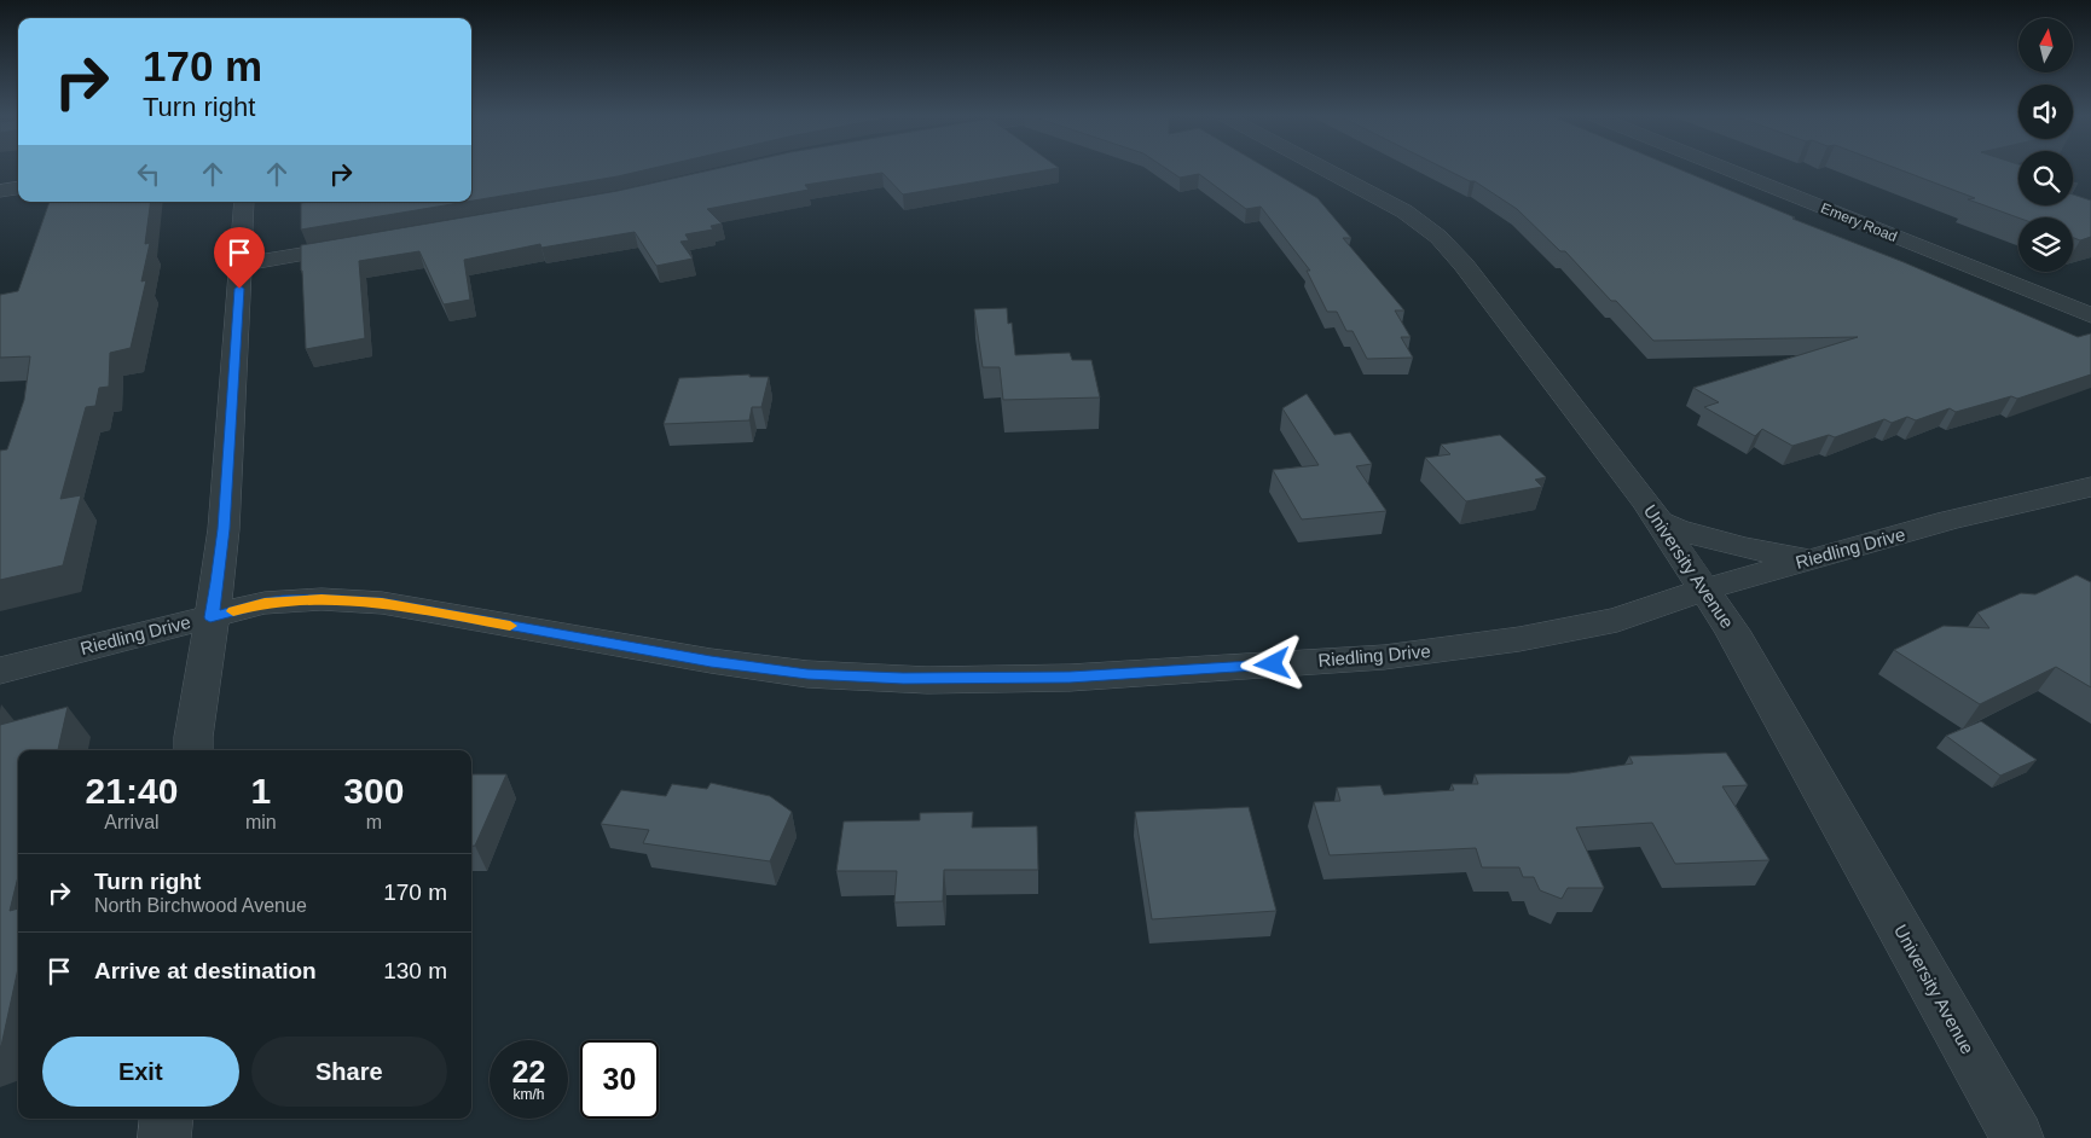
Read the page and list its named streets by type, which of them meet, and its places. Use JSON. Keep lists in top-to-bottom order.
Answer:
{
  "streets": {
    "street": ["Emery Road", "Riedling Drive", "University Avenue"]
  },
  "crossings": [
    ["Riedling Drive", "University Avenue"]
  ],
  "north": "top",
  "page": {
    "turn": ["170 m", "Turn right"],
    "eta": [
      "21:40",
      "Arrival",
      "1",
      "min",
      "300",
      "m"
    ],
    "list": [
      {
        "name": "Turn right",
        "note": "North Birchwood Avenue",
        "value": "170 m"
      },
      {
        "name": "Arrive at destination",
        "value": "130 m"
      }
    ],
    "buttons": ["Exit", "Share"],
    "speed": "22 km/h",
    "limit": "30"
  }
}
